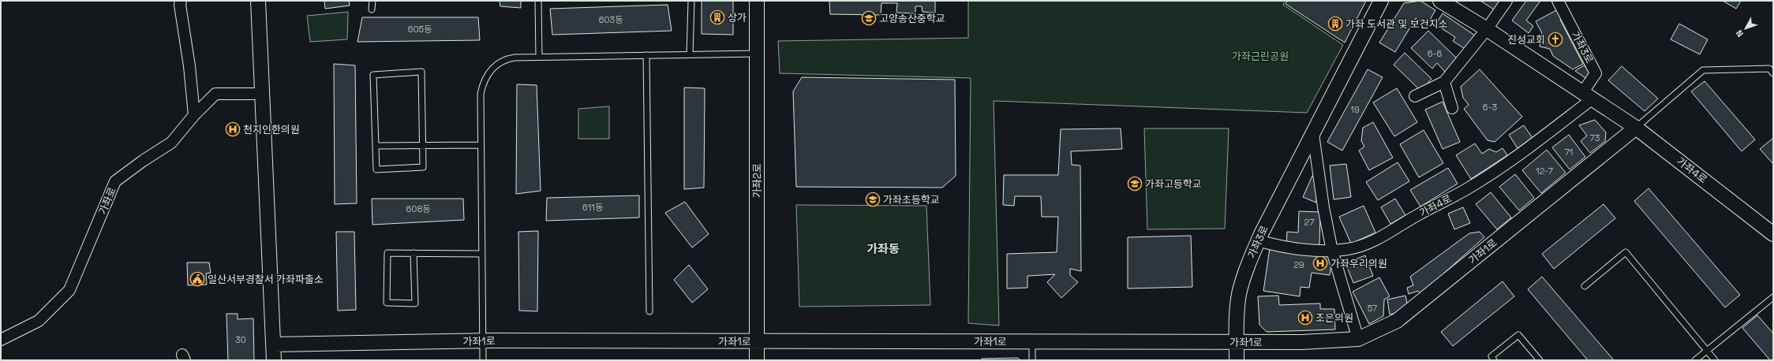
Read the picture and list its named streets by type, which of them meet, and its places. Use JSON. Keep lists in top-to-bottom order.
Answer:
{
  "streets": {
    "street": [
      "가좌3로",
      "가좌4로",
      "가좌2로",
      "가좌로",
      "가좌1로"
    ]
  },
  "crossings": [
    ["가좌3로", "가좌4로"],
    ["가좌3로", "가좌1로"],
    ["가좌4로", "가좌1로"],
    ["가좌2로", "가좌1로"]
  ],
  "districts": ["가좌동"],
  "parks": ["가좌근린공원"],
  "places": {
    "building": ["상가", "가좌 도서관 및 보건지소"],
    "school or university": ["고양송산중학교", "가좌고등학교", "가좌초등학교"],
    "church": ["진성교회"],
    "hospital": ["천지인한의원", "가좌우리의원", "조은의원"],
    "public building": ["일산서부경찰서 가좌파출소"]
  },
  "house_numbers": [
    "603동",
    "605동",
    "6-6",
    "6-3",
    "19",
    "73",
    "71",
    "12-7",
    "611동",
    "608동",
    "27",
    "29",
    "57",
    "30"
  ],
  "north": "bottom left"
}
